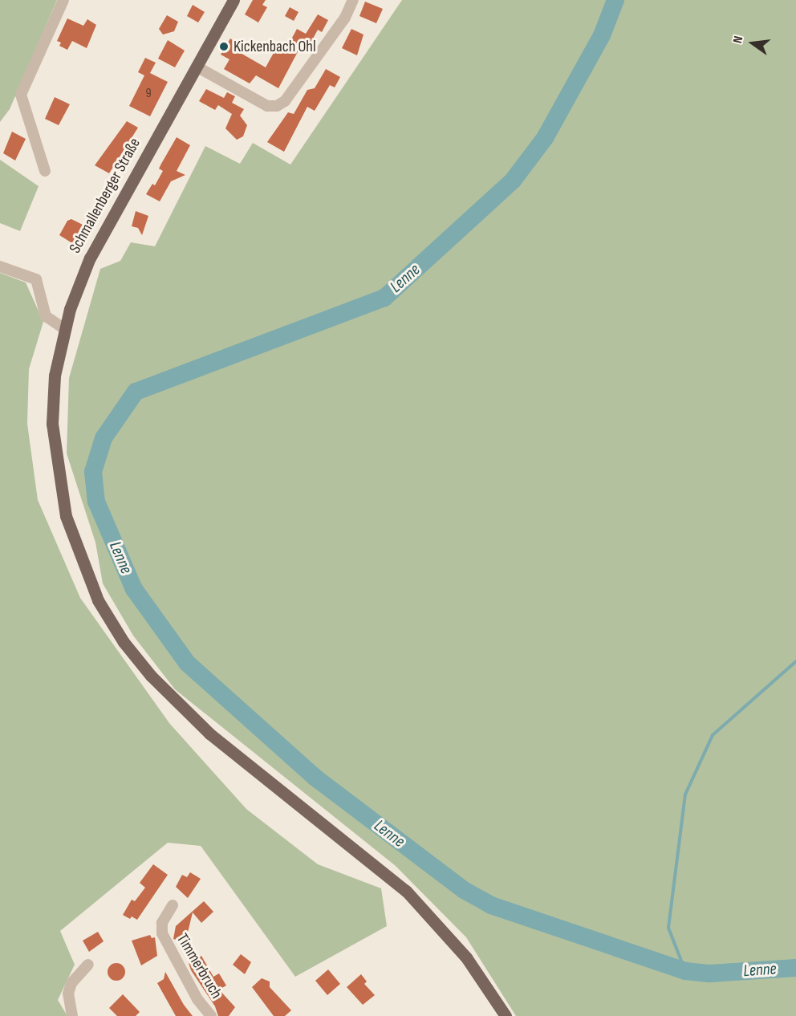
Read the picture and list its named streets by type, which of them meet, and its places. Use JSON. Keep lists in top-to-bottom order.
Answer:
{
  "streets": {
    "main road": ["Schmallenberger Straße"],
    "street": ["Timmerbruch"]
  },
  "water": ["Lenne"],
  "places": ["Kickenbach Ohl"],
  "house_numbers": ["9"],
  "north": "left"
}
